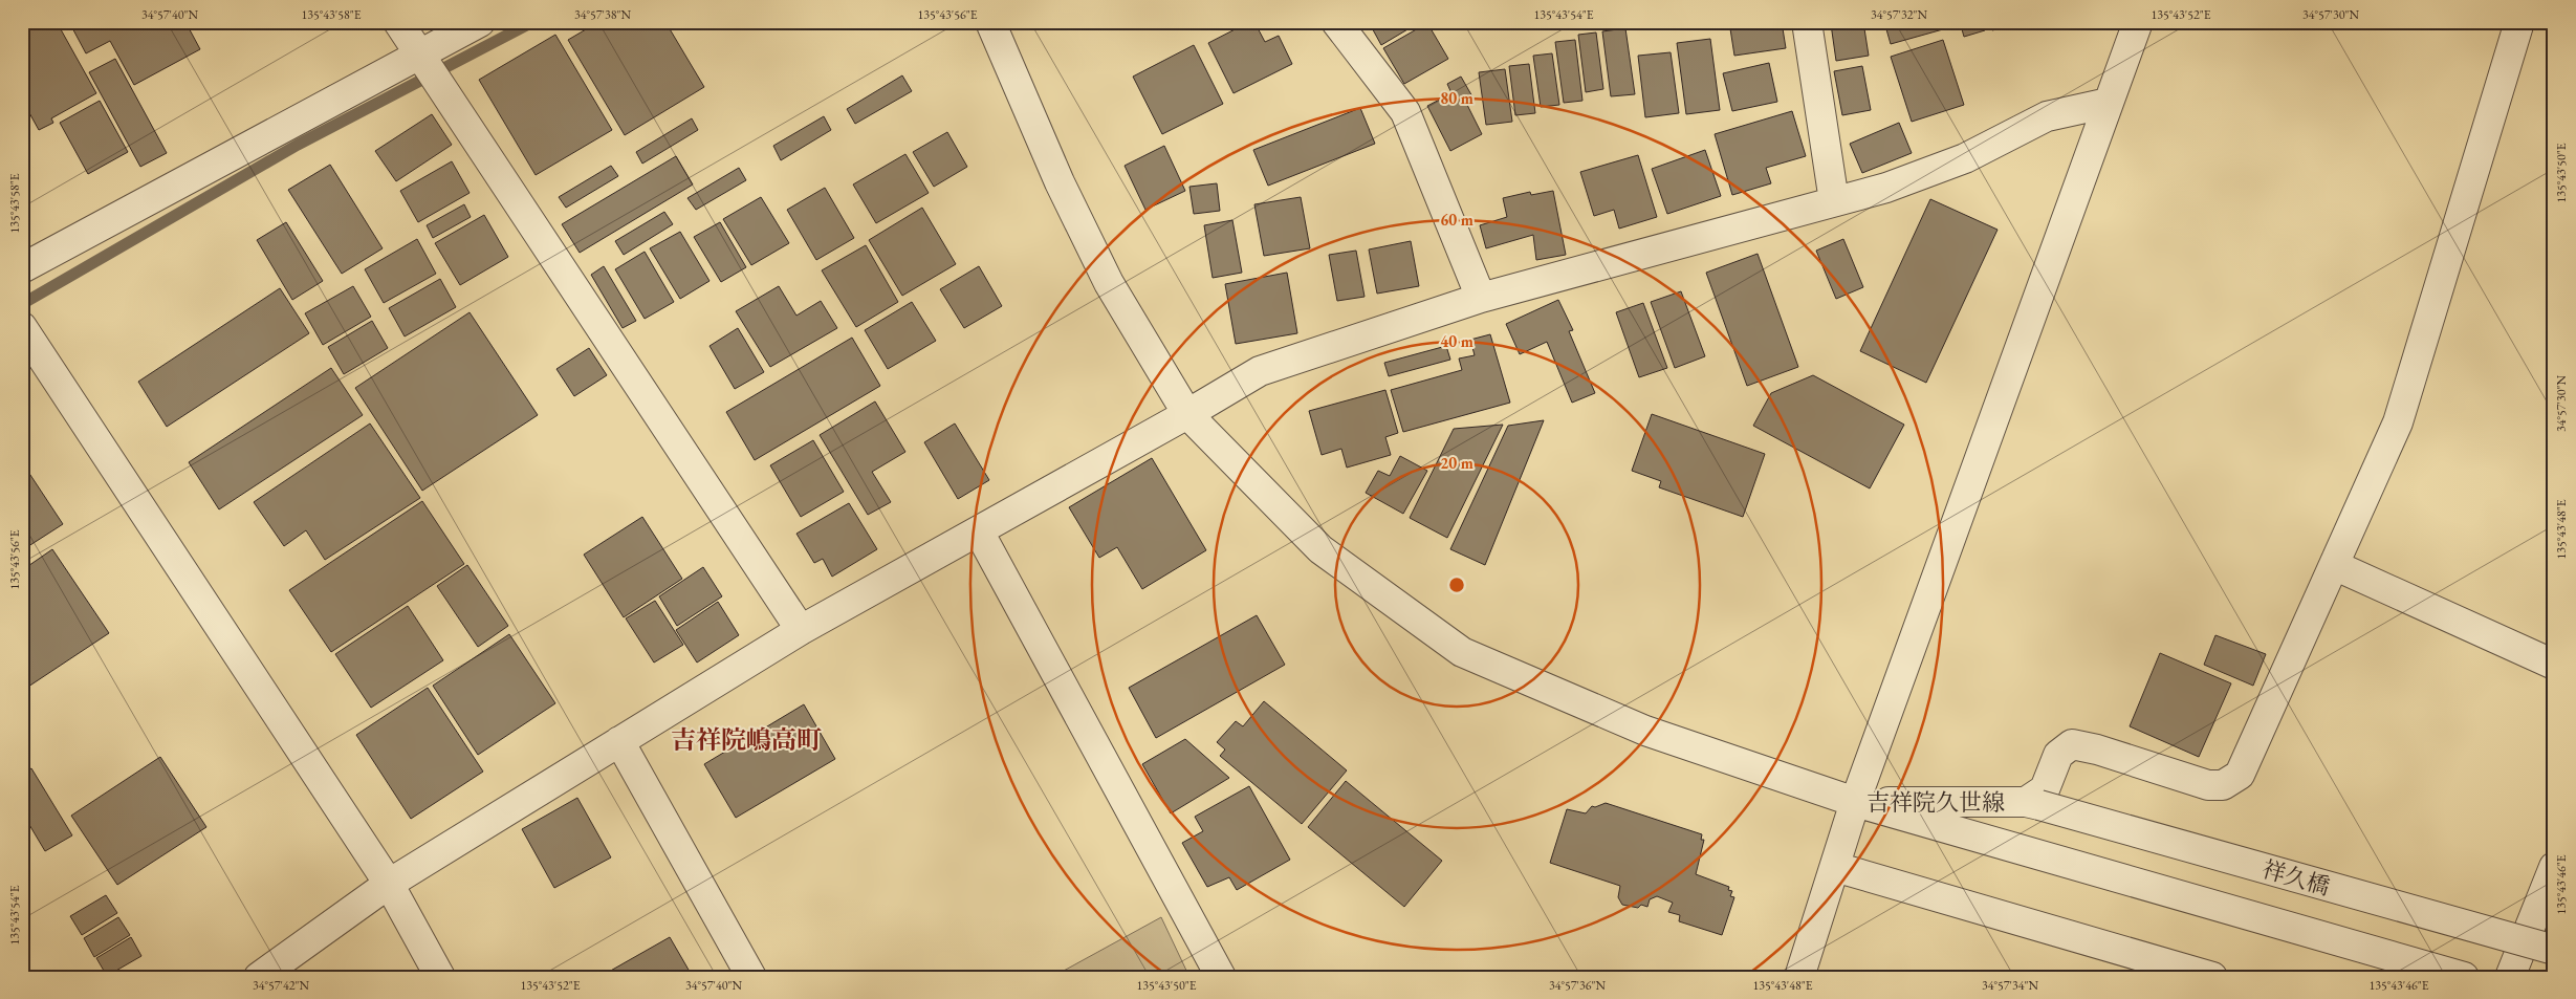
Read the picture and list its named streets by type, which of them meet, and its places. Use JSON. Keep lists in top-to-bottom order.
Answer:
{
  "streets": {
    "street": ["吉祥院久世線", "祥久橋"]
  },
  "crossings": [
    ["吉祥院久世線", "祥久橋"]
  ],
  "districts": ["吉祥院嶋高町"],
  "coordinates": [
    "34°57'40\"N",
    "135°43'58\"E",
    "34°57'38\"N",
    "135°43'56\"E",
    "135°43'54\"E",
    "34°57'32\"N",
    "135°43'52\"E",
    "34°57'30\"N",
    "135°43'50\"E",
    "135°43'48\"E",
    "135°43'46\"E",
    "34°57'42\"N",
    "34°57'36\"N",
    "34°57'34\"N"
  ],
  "rings": [
    "80 m",
    "60 m",
    "40 m",
    "20 m"
  ]
}
